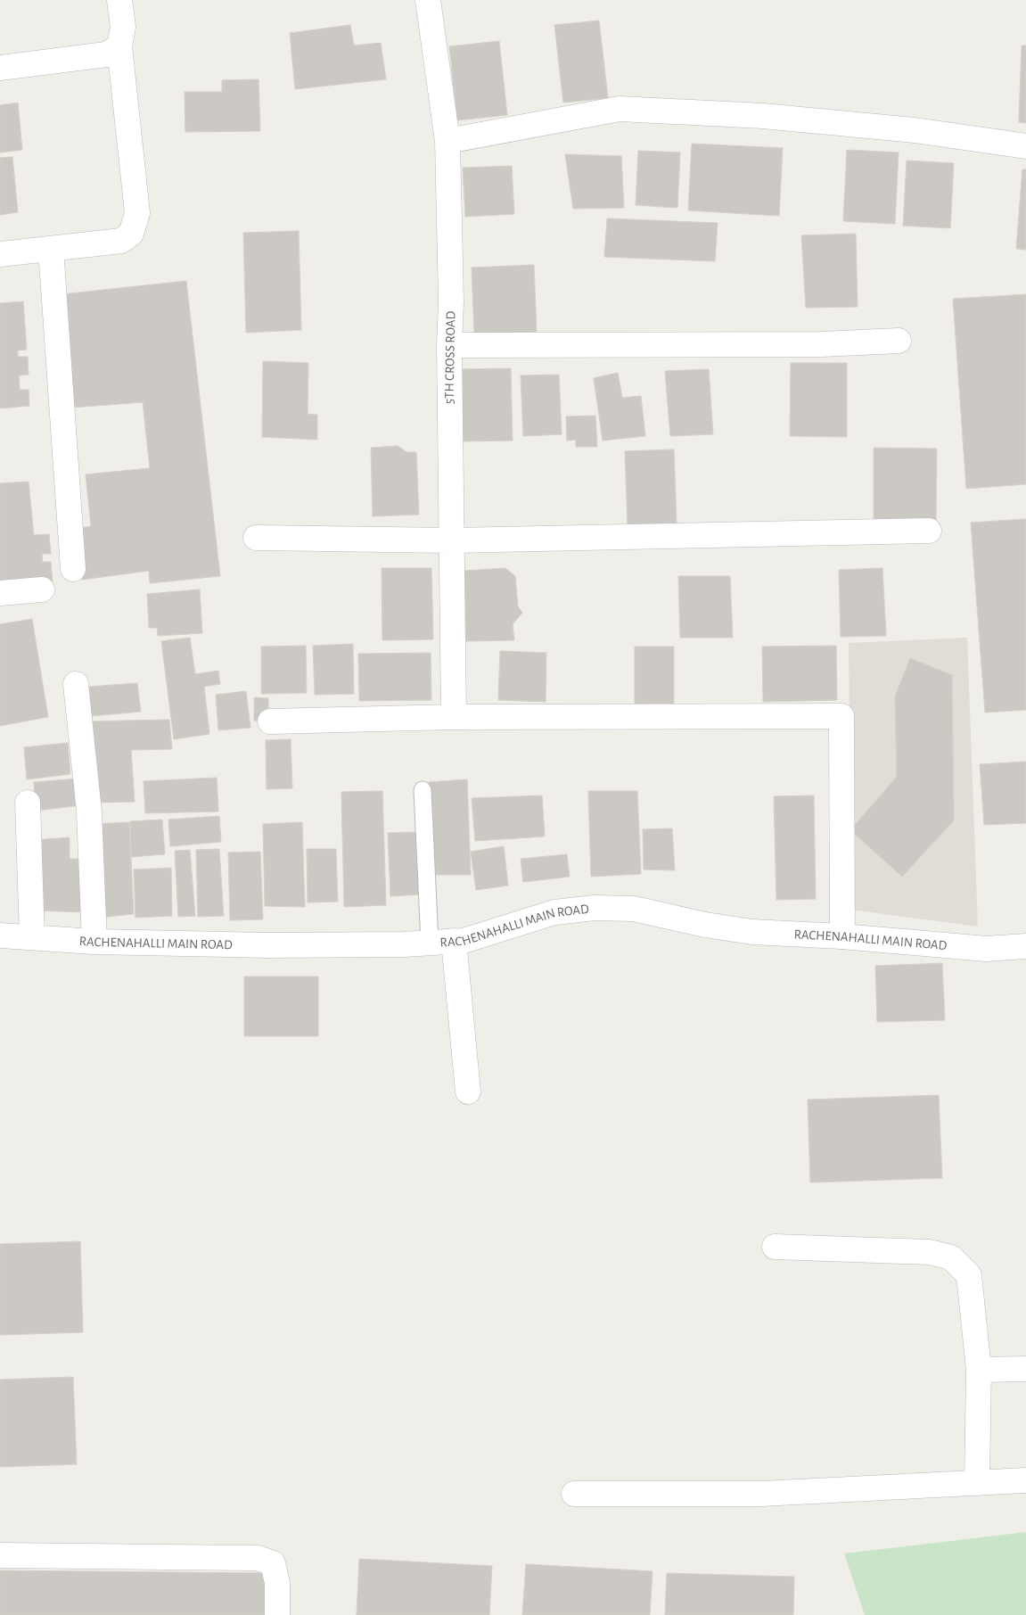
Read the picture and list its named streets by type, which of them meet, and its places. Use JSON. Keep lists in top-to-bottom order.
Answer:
{
  "streets": {
    "street": ["5TH CROSS ROAD", "RACHENAHALLI MAIN ROAD"]
  }
}
